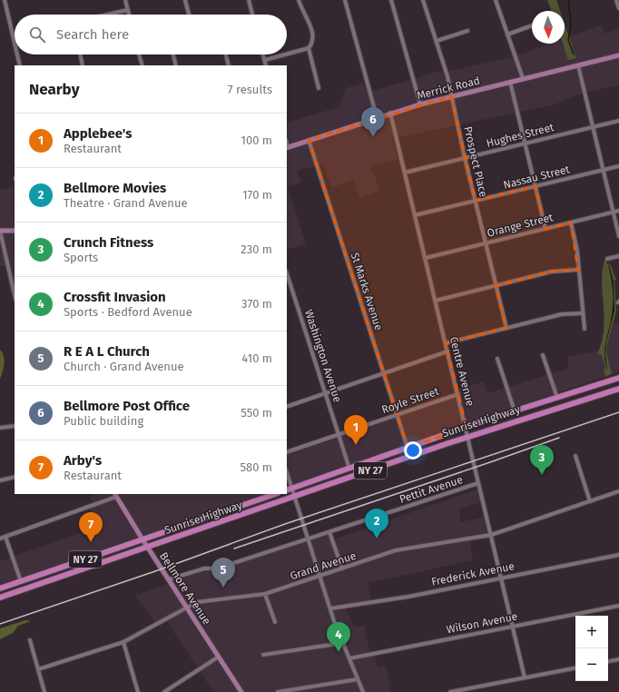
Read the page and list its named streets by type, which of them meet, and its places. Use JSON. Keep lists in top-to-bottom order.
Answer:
{
  "streets": {
    "highway": ["Sunrise Highway", "NY 27"],
    "main road": ["Merrick Road", "Bellmore Avenue"],
    "street": [
      "Hughes Street",
      "Prospect Place",
      "Nassau Street",
      "Orange Street",
      "St Marks Avenue",
      "Washington Avenue",
      "Centre Avenue",
      "Royle Street",
      "Pettit Avenue",
      "Grand Avenue",
      "Frederick Avenue",
      "Wilson Avenue"
    ]
  },
  "crossings": [
    ["Merrick Road", "Prospect Place"],
    ["Merrick Road", "St Marks Avenue"],
    ["Merrick Road", "Centre Avenue"],
    ["Hughes Street", "Prospect Place"],
    ["Hughes Street", "Centre Avenue"],
    ["Prospect Place", "Nassau Street"],
    ["Prospect Place", "Orange Street"],
    ["Nassau Street", "Centre Avenue"],
    ["Orange Street", "Centre Avenue"],
    ["St Marks Avenue", "Royle Street"],
    ["St Marks Avenue", "Sunrise Highway"],
    ["Washington Avenue", "Royle Street"],
    ["Washington Avenue", "Sunrise Highway"],
    ["Centre Avenue", "Royle Street"],
    ["Centre Avenue", "Sunrise Highway"],
    ["Centre Avenue", "Pettit Avenue"],
    ["Centre Avenue", "Grand Avenue"],
    ["Centre Avenue", "Frederick Avenue"],
    ["Centre Avenue", "Wilson Avenue"],
    ["Sunrise Highway", "Bellmore Avenue"],
    ["Pettit Avenue", "Bellmore Avenue"],
    ["Grand Avenue", "Bellmore Avenue"]
  ],
  "north": "bottom",
  "page": {
    "search": "Search here",
    "heading": ["Nearby", "7 results"],
    "pins": [
      "6",
      "1",
      "3",
      "2",
      "7",
      "5",
      "4"
    ],
    "list": [
      {
        "mark": "1",
        "name": "Applebee's",
        "note": "Restaurant",
        "value": "100 m"
      },
      {
        "mark": "2",
        "name": "Bellmore Movies",
        "note": "Theatre · Grand Avenue",
        "value": "170 m"
      },
      {
        "mark": "3",
        "name": "Crunch Fitness",
        "note": "Sports",
        "value": "230 m"
      },
      {
        "mark": "4",
        "name": "Crossfit Invasion",
        "note": "Sports · Bedford Avenue",
        "value": "370 m"
      },
      {
        "mark": "5",
        "name": "R E A L Church",
        "note": "Church · Grand Avenue",
        "value": "410 m"
      },
      {
        "mark": "6",
        "name": "Bellmore Post Office",
        "note": "Public building",
        "value": "550 m"
      },
      {
        "mark": "7",
        "name": "Arby's",
        "note": "Restaurant",
        "value": "580 m"
      }
    ],
    "map_buttons": ["+", "−"]
  }
}
